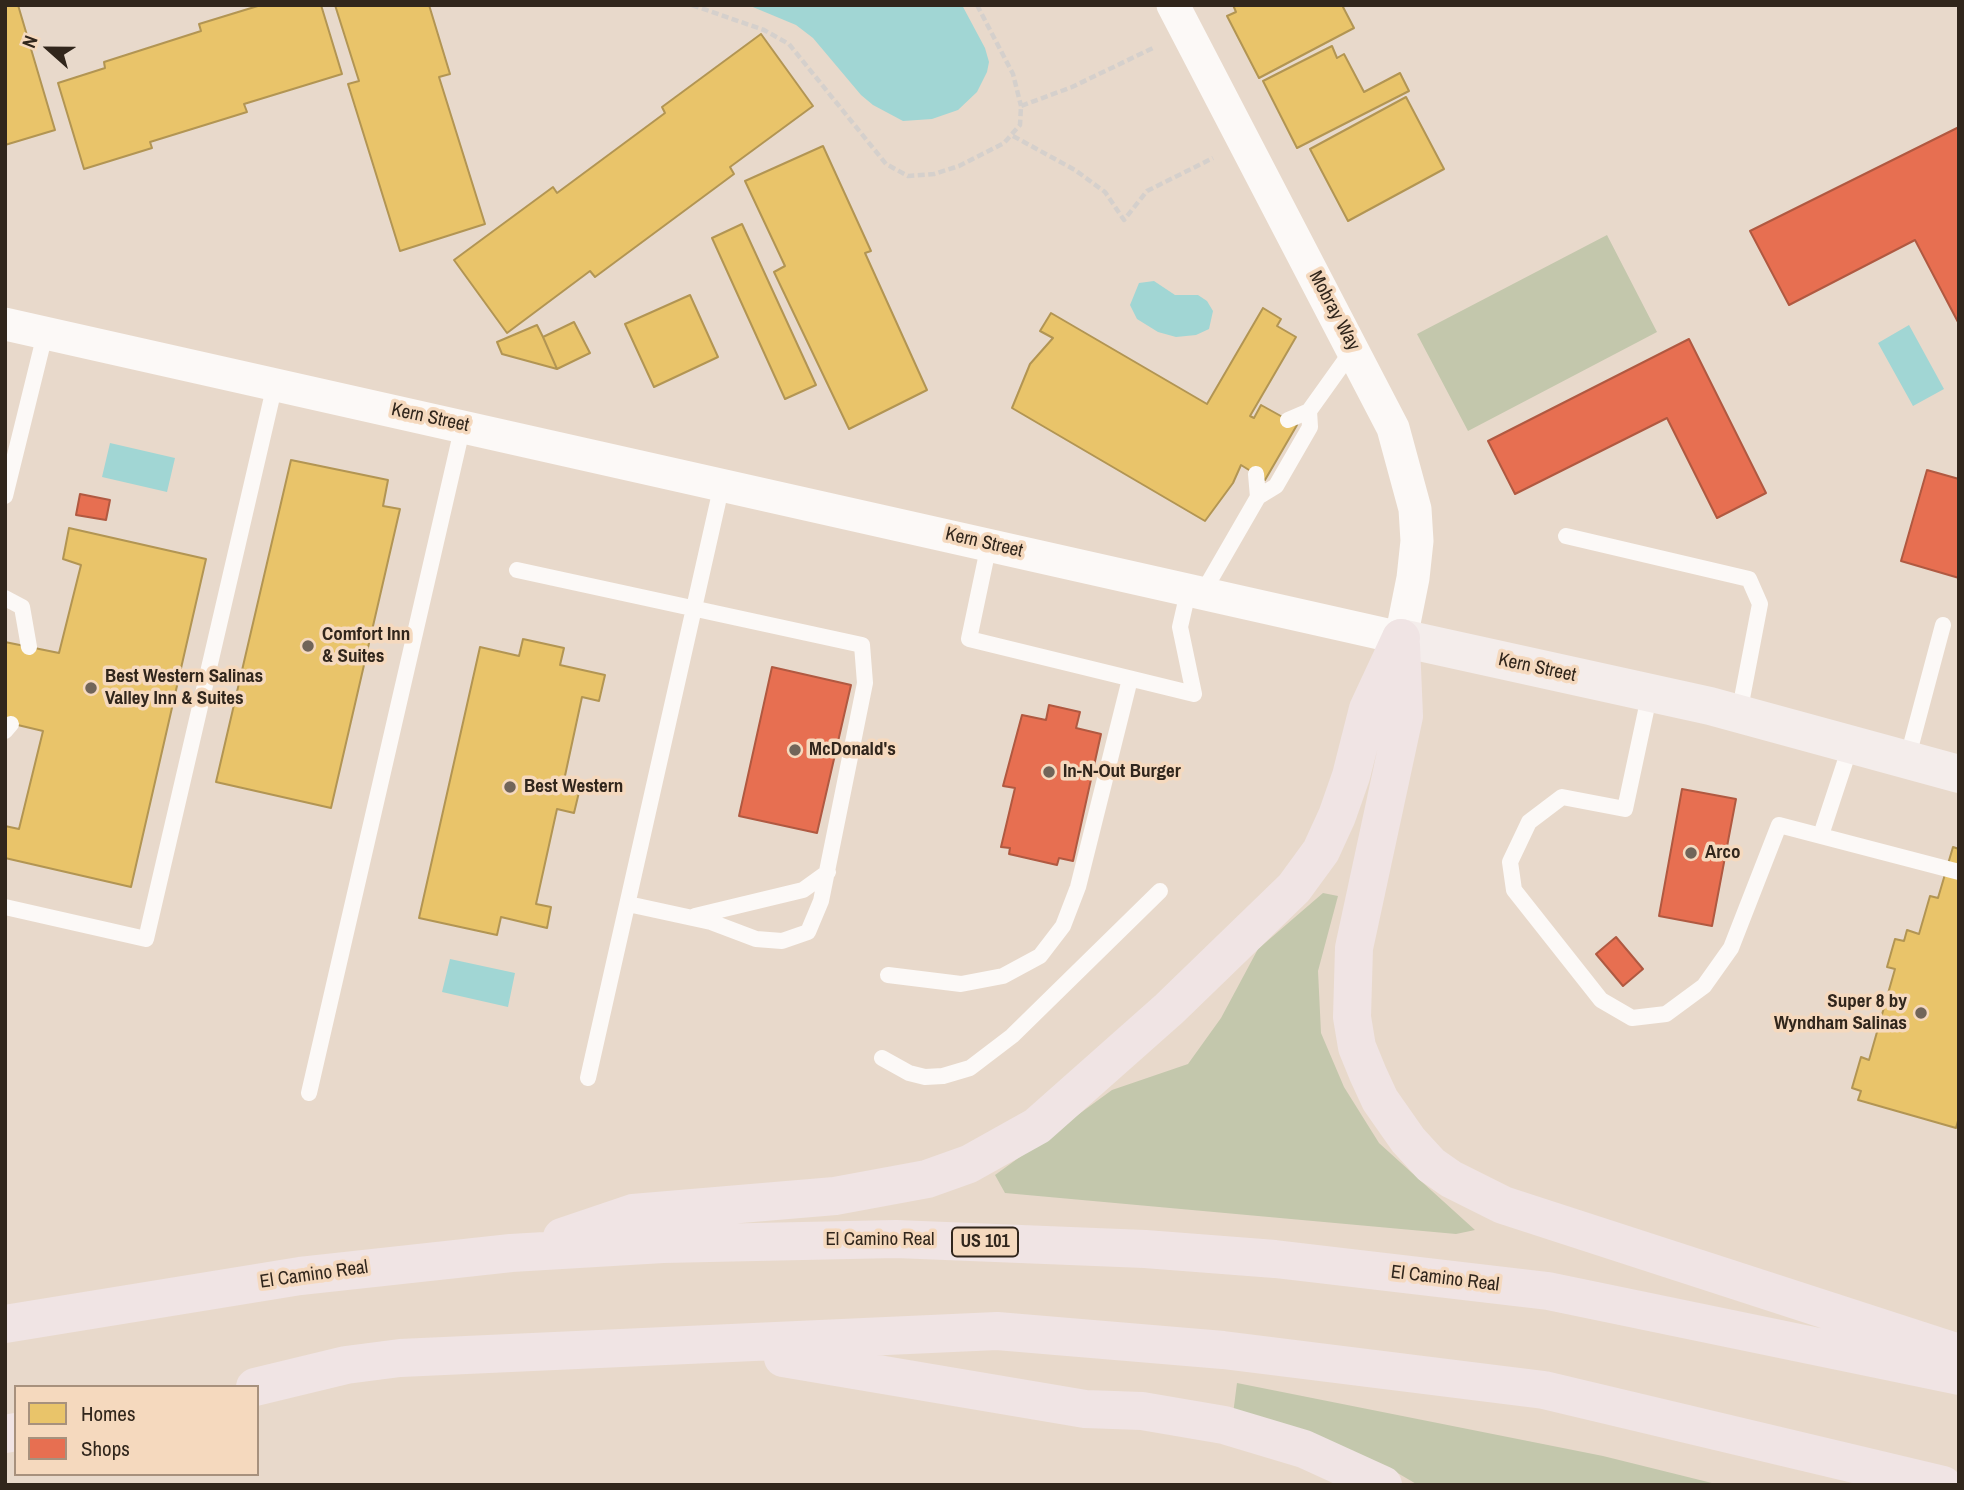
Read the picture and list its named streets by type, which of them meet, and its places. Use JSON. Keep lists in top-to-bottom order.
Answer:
{
  "streets": {
    "highway": ["El Camino Real", "US 101"],
    "main road": ["Kern Street"],
    "street": ["Mobray Way"]
  },
  "crossings": [
    ["Mobray Way", "Kern Street"]
  ],
  "places": [
    "Comfort Inn & Suites",
    "Best Western Salinas Valley Inn & Suites",
    "McDonald's",
    "In-N-Out Burger",
    "Best Western",
    "Arco",
    "Super 8 by Wyndham Salinas"
  ],
  "legend": ["Homes", "Shops"],
  "north": "left"
}
